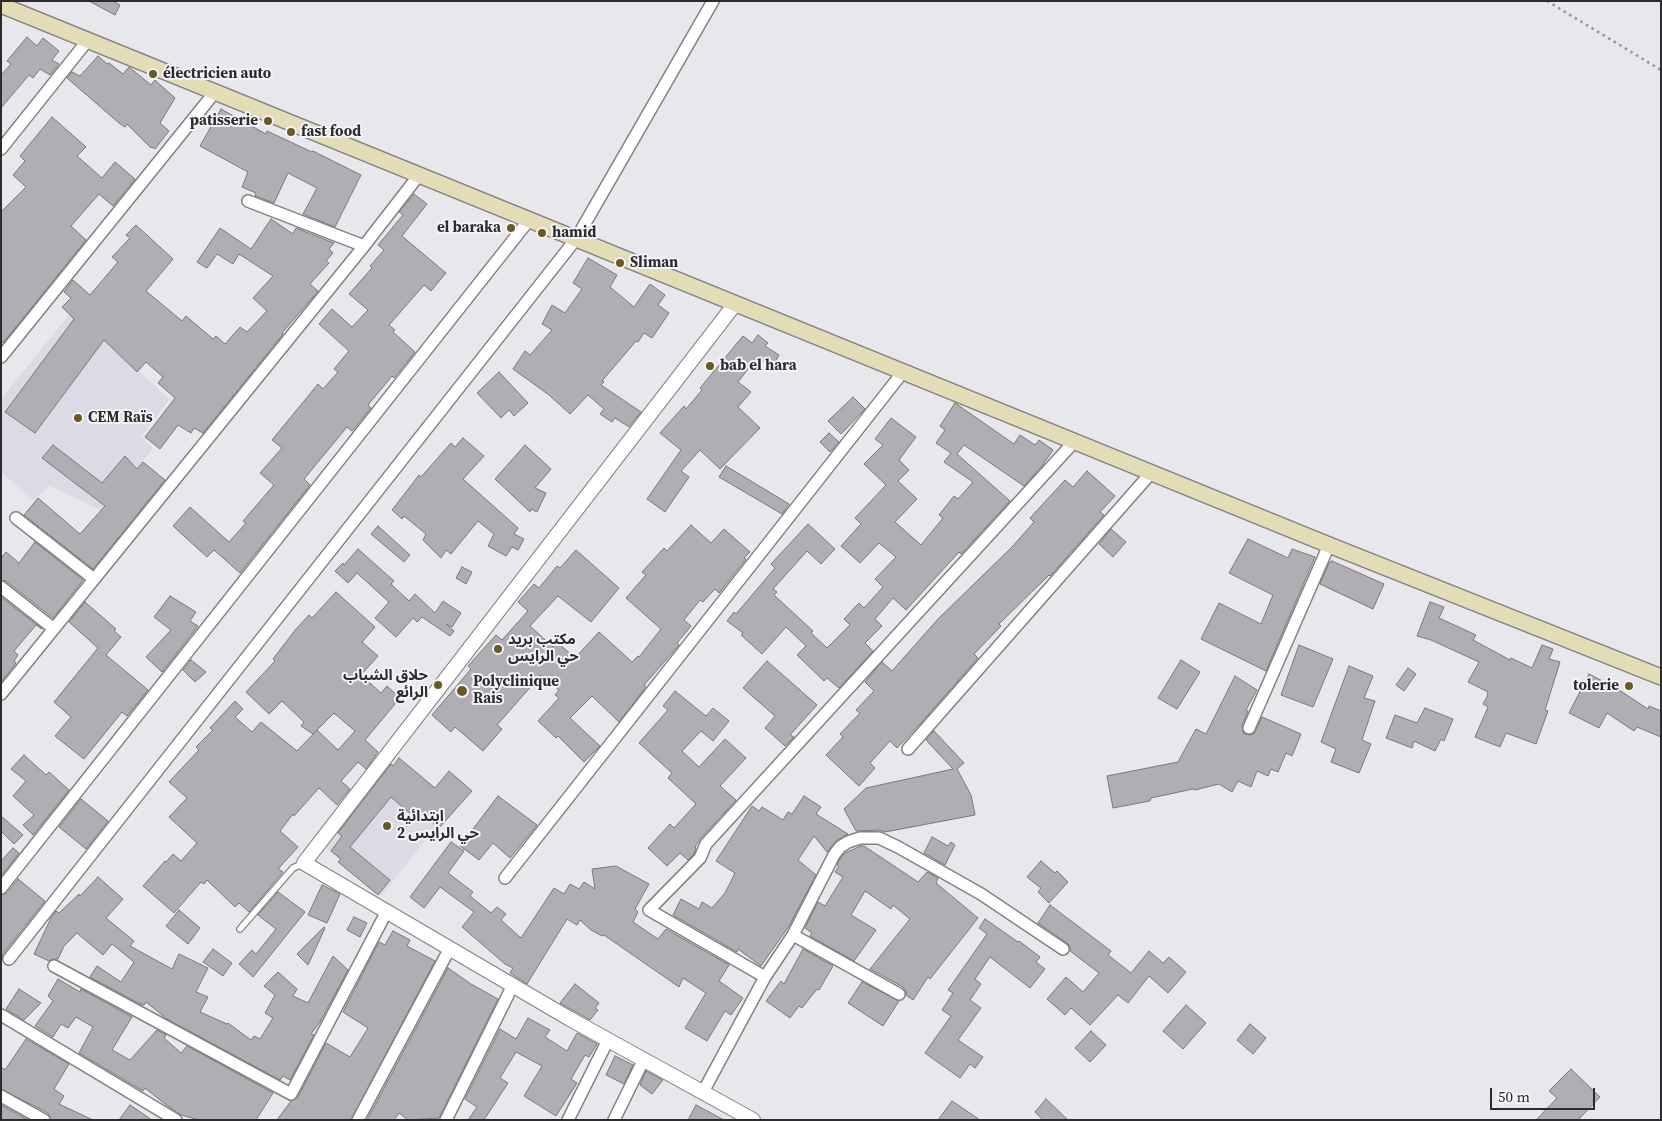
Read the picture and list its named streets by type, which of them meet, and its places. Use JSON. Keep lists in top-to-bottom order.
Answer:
{
  "places": [
    "électricien auto",
    "patisserie",
    "fast food",
    "el baraka",
    "hamid",
    "Sliman",
    "bab el hara",
    "CEM Raïs",
    "مكتب بريد حي الرايس",
    "حلاق الشباب الرائع",
    "tolerie",
    "Polyclinique Rais",
    "ابتدائية حي الرايس 2"
  ],
  "scale_bar": "50 m"
}
